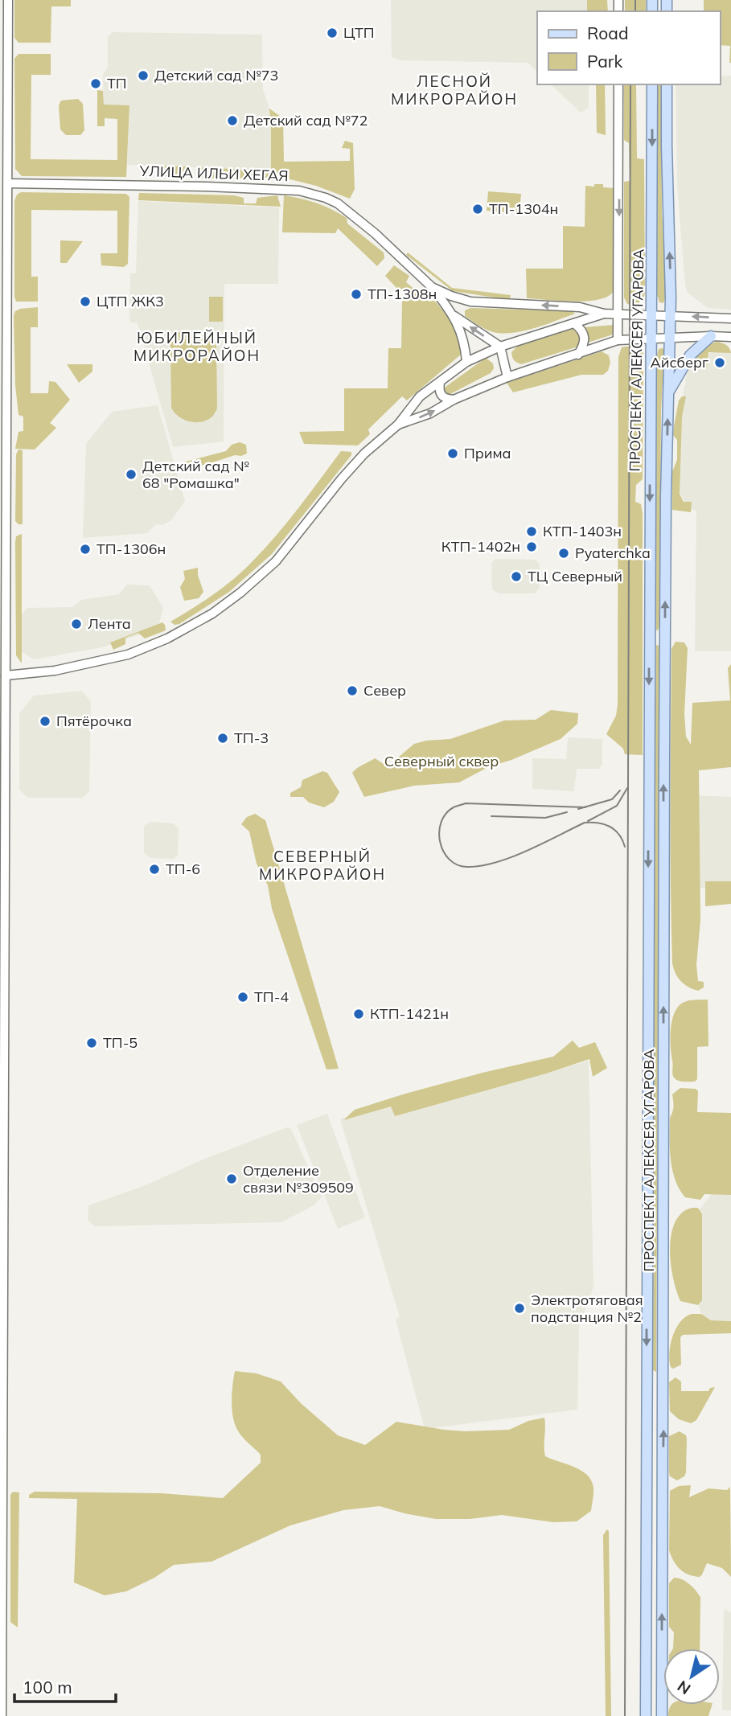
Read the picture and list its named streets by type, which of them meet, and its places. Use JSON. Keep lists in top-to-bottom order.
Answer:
{
  "streets": {
    "main road": ["УЛИЦА ИЛЬИ ХЕГАЯ", "ПРОСПЕКТ АЛЕКСЕЯ УГАРОВА"]
  },
  "crossings": [
    ["УЛИЦА ИЛЬИ ХЕГАЯ", "ПРОСПЕКТ АЛЕКСЕЯ УГАРОВА"]
  ],
  "districts": ["ЛЕСНОЙ МИКРОРАЙОН", "ЮБИЛЕЙНЫЙ МИКРОРАЙОН", "СЕВЕРНЫЙ МИКРОРАЙОН"],
  "parks": ["Северный сквер"],
  "places": [
    "ЦТП",
    "Детский сад №73",
    "ТП",
    "Детский сад №72",
    "ТП-1304н",
    "ТП-1308н",
    "ЦТП ЖК3",
    "Айсберг",
    "Прима",
    "Детский сад № 68 \"Ромашка\"",
    "КТП-1403н",
    "КТП-1402н",
    "ТП-1306н",
    "Pyaterchka",
    "ТЦ Северный",
    "Лента",
    "Север",
    "Пятёрочка",
    "ТП-3",
    "ТП-6",
    "ТП-4",
    "КТП-1421н",
    "ТП-5",
    "Отделение связи №309509",
    "Электротяговая подстанция №2"
  ],
  "legend": ["Road", "Park"],
  "scale_bar": "100 m",
  "north": "bottom left"
}
